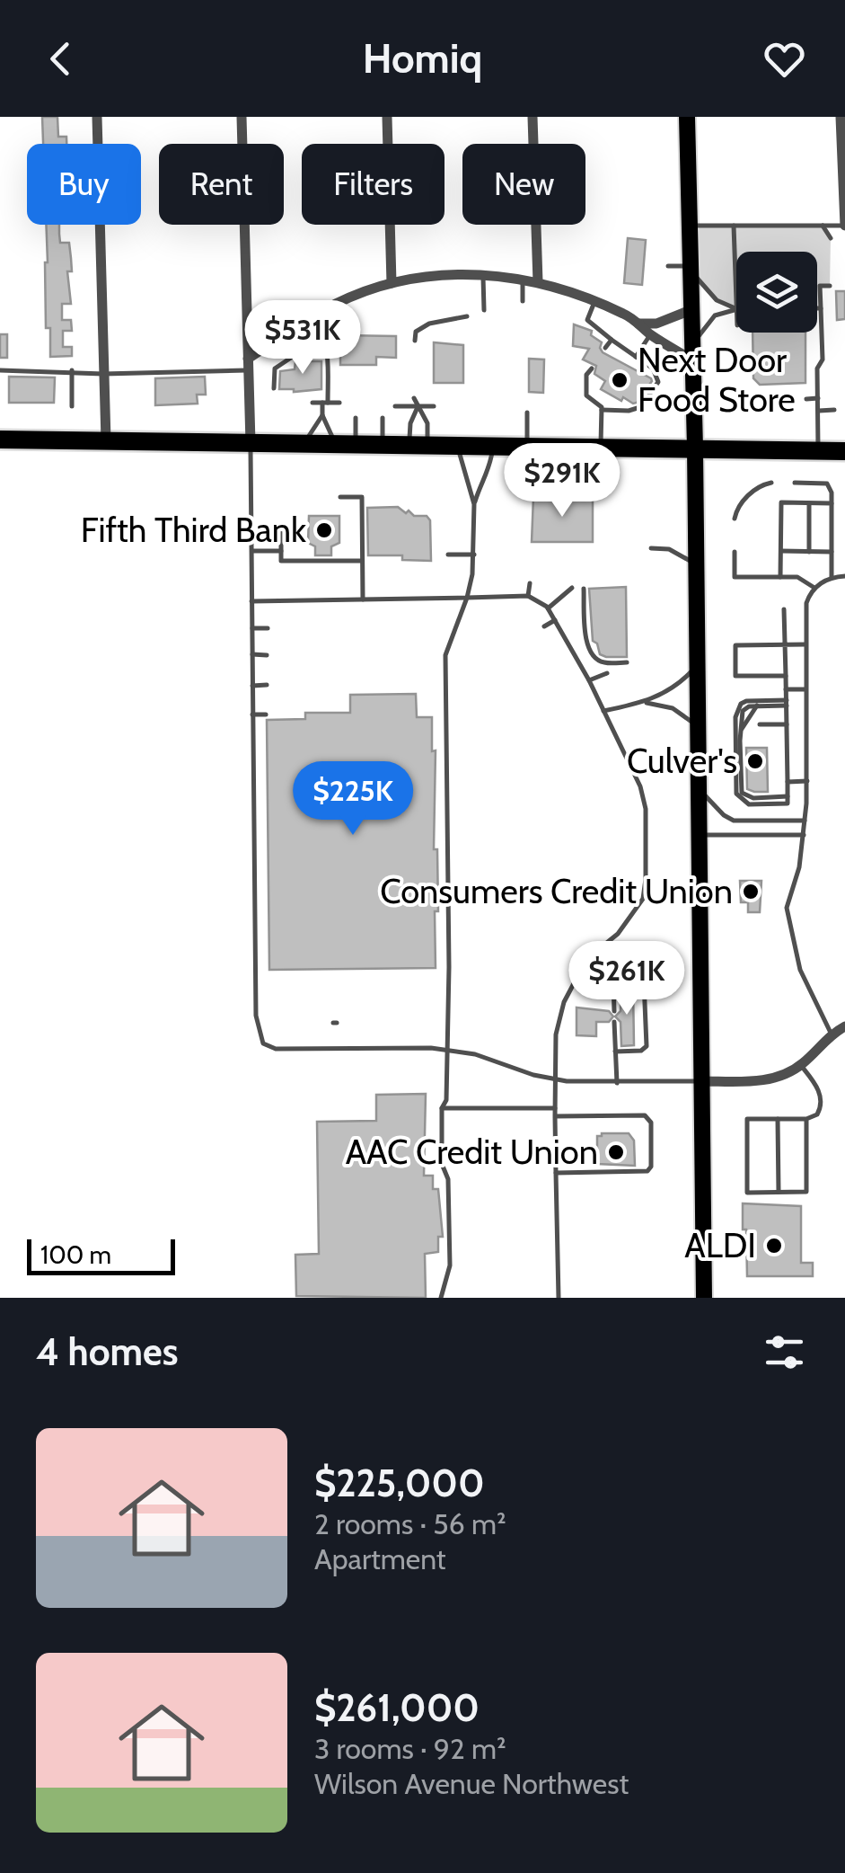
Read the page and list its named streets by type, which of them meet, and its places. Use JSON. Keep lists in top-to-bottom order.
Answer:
{
  "places": [
    "Next Door Food Store",
    "Fifth Third Bank",
    "Culver's",
    "Consumers Credit Union",
    "AAC Credit Union",
    "ALDI"
  ],
  "scale_bar": "100 m",
  "page": {
    "header": "Homiq",
    "chip": [
      "Buy",
      "Rent",
      "Filters",
      "New"
    ],
    "price": [
      "$531K",
      "$291K",
      "$225K",
      "$261K"
    ],
    "scale": "100 m",
    "heading": "4 homes",
    "list": [
      {
        "name": "$225,000",
        "note": "2 rooms · 56 m² · Apartment"
      },
      {
        "name": "$261,000",
        "note": "3 rooms · 92 m² · Wilson Avenue Northwest"
      }
    ]
  }
}
